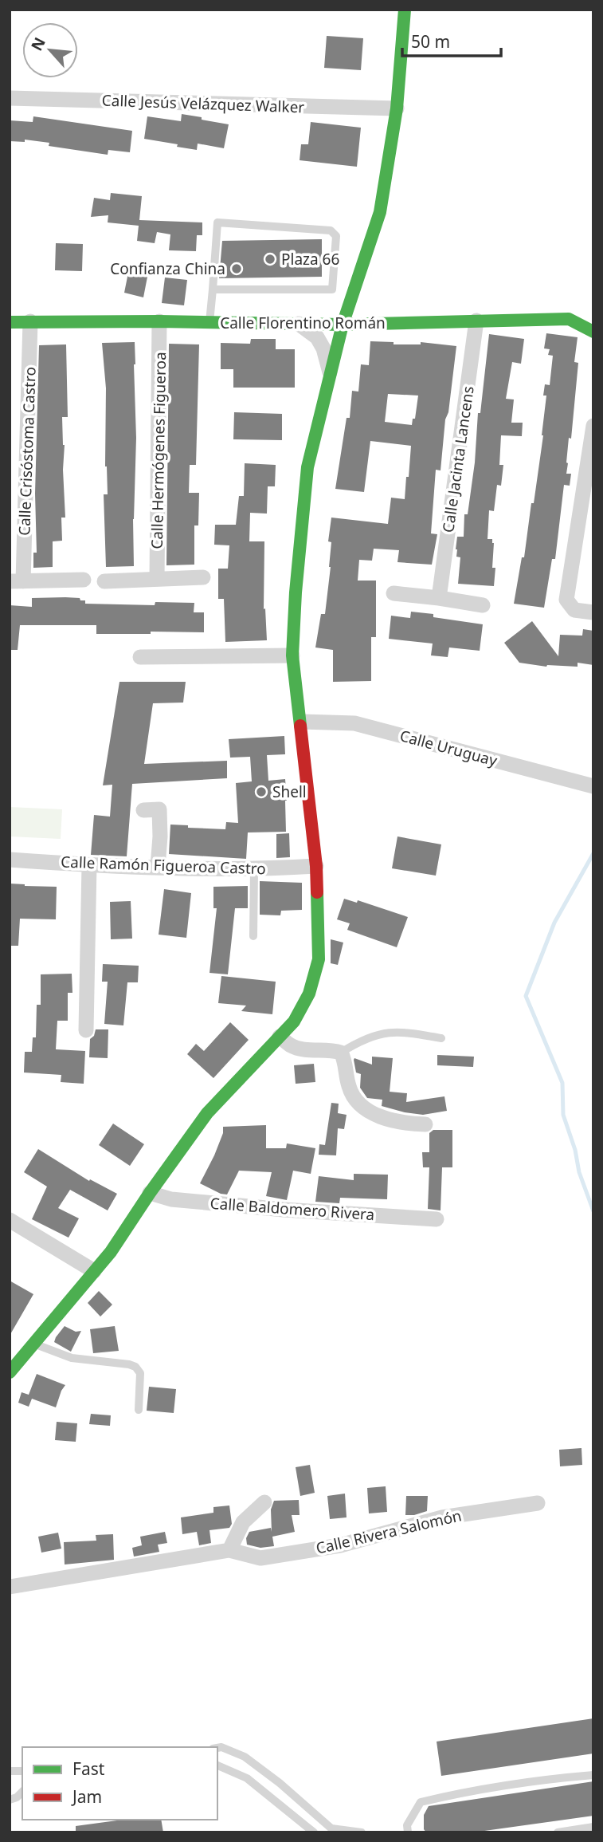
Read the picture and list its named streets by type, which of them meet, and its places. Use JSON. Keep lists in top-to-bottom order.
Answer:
{
  "streets": {
    "street": [
      "Calle Jesús Velázquez Walker",
      "Calle Florentino Román",
      "Calle Hermógenes Figueroa",
      "Calle Crisóstoma Castro",
      "Calle Jacinta Lancens",
      "Calle Uruguay",
      "Calle Ramón Figueroa Castro",
      "Calle Baldomero Rivera",
      "Calle Rivera Salomón"
    ]
  },
  "crossings": [
    ["Calle Florentino Román", "Calle Hermógenes Figueroa"],
    ["Calle Florentino Román", "Calle Crisóstoma Castro"],
    ["Calle Florentino Román", "Calle Jacinta Lancens"]
  ],
  "places": ["Plaza 66", "Confianza China", "Shell"],
  "legend": ["Fast", "Jam"],
  "scale_bar": "50 m",
  "north": "top left"
}
